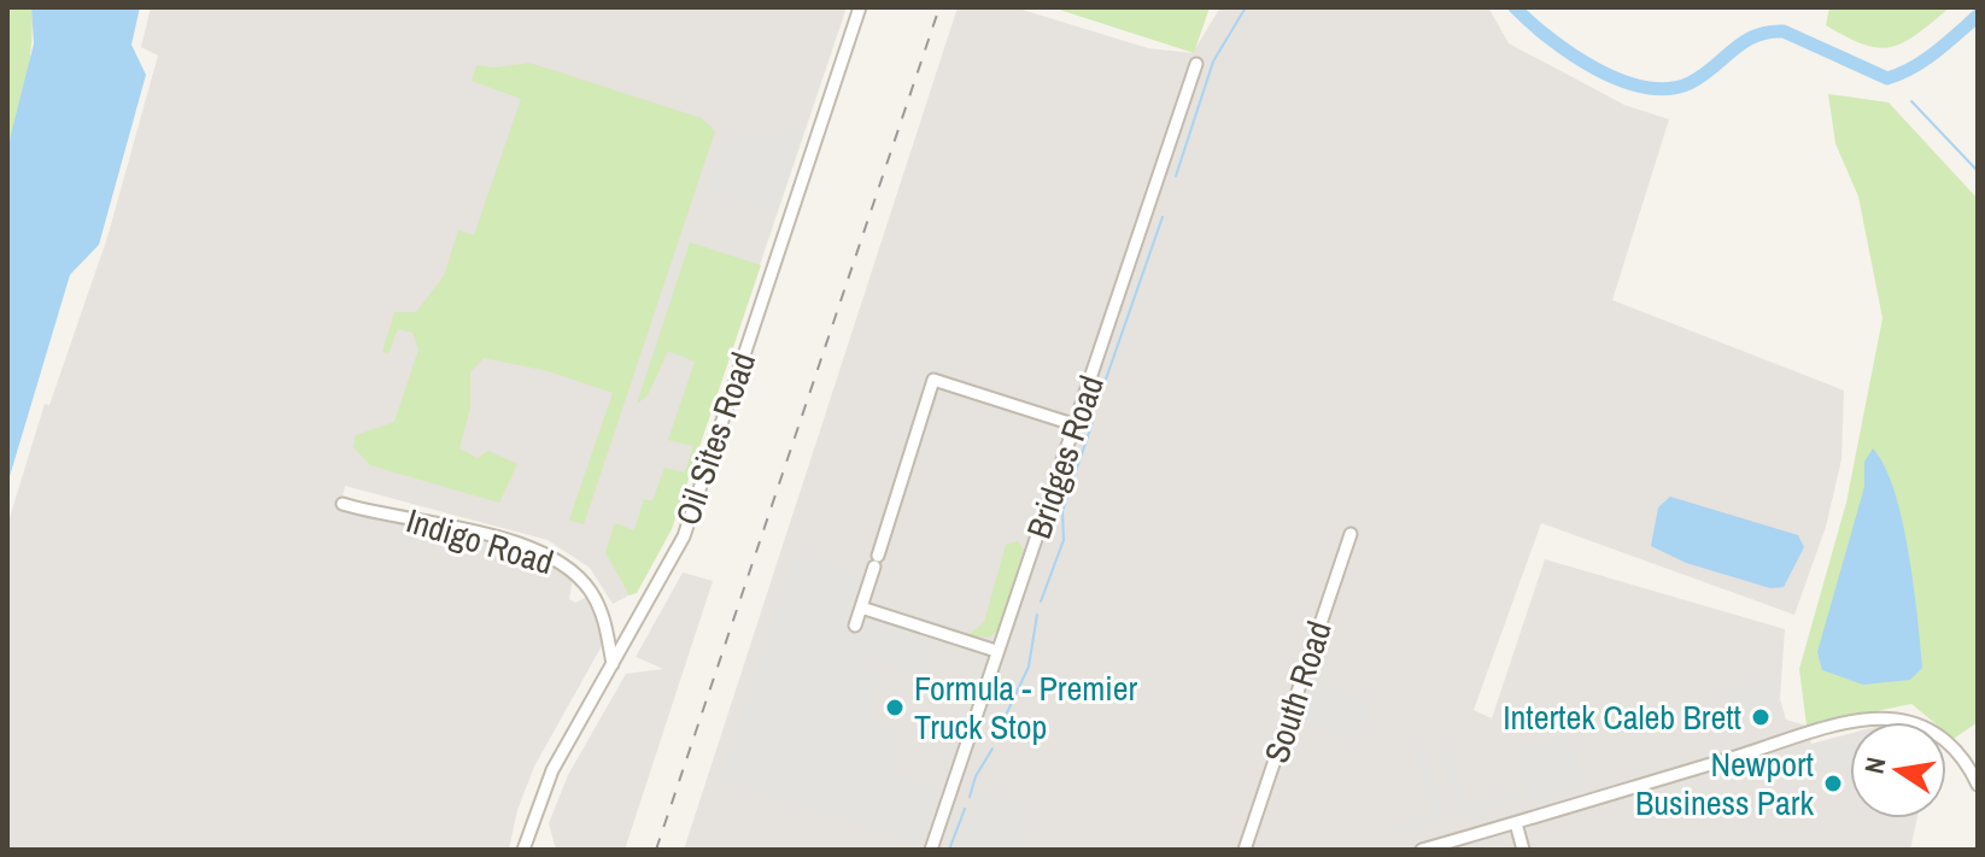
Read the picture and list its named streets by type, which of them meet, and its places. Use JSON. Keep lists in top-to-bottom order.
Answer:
{
  "streets": {
    "street": [
      "Oil Sites Road",
      "Bridges Road",
      "Indigo Road",
      "South Road"
    ]
  },
  "crossings": [
    ["Oil Sites Road", "Indigo Road"]
  ],
  "places": ["Formula - Premier Truck Stop", "Intertek Caleb Brett", "Newport Business Park"],
  "north": "left"
}
